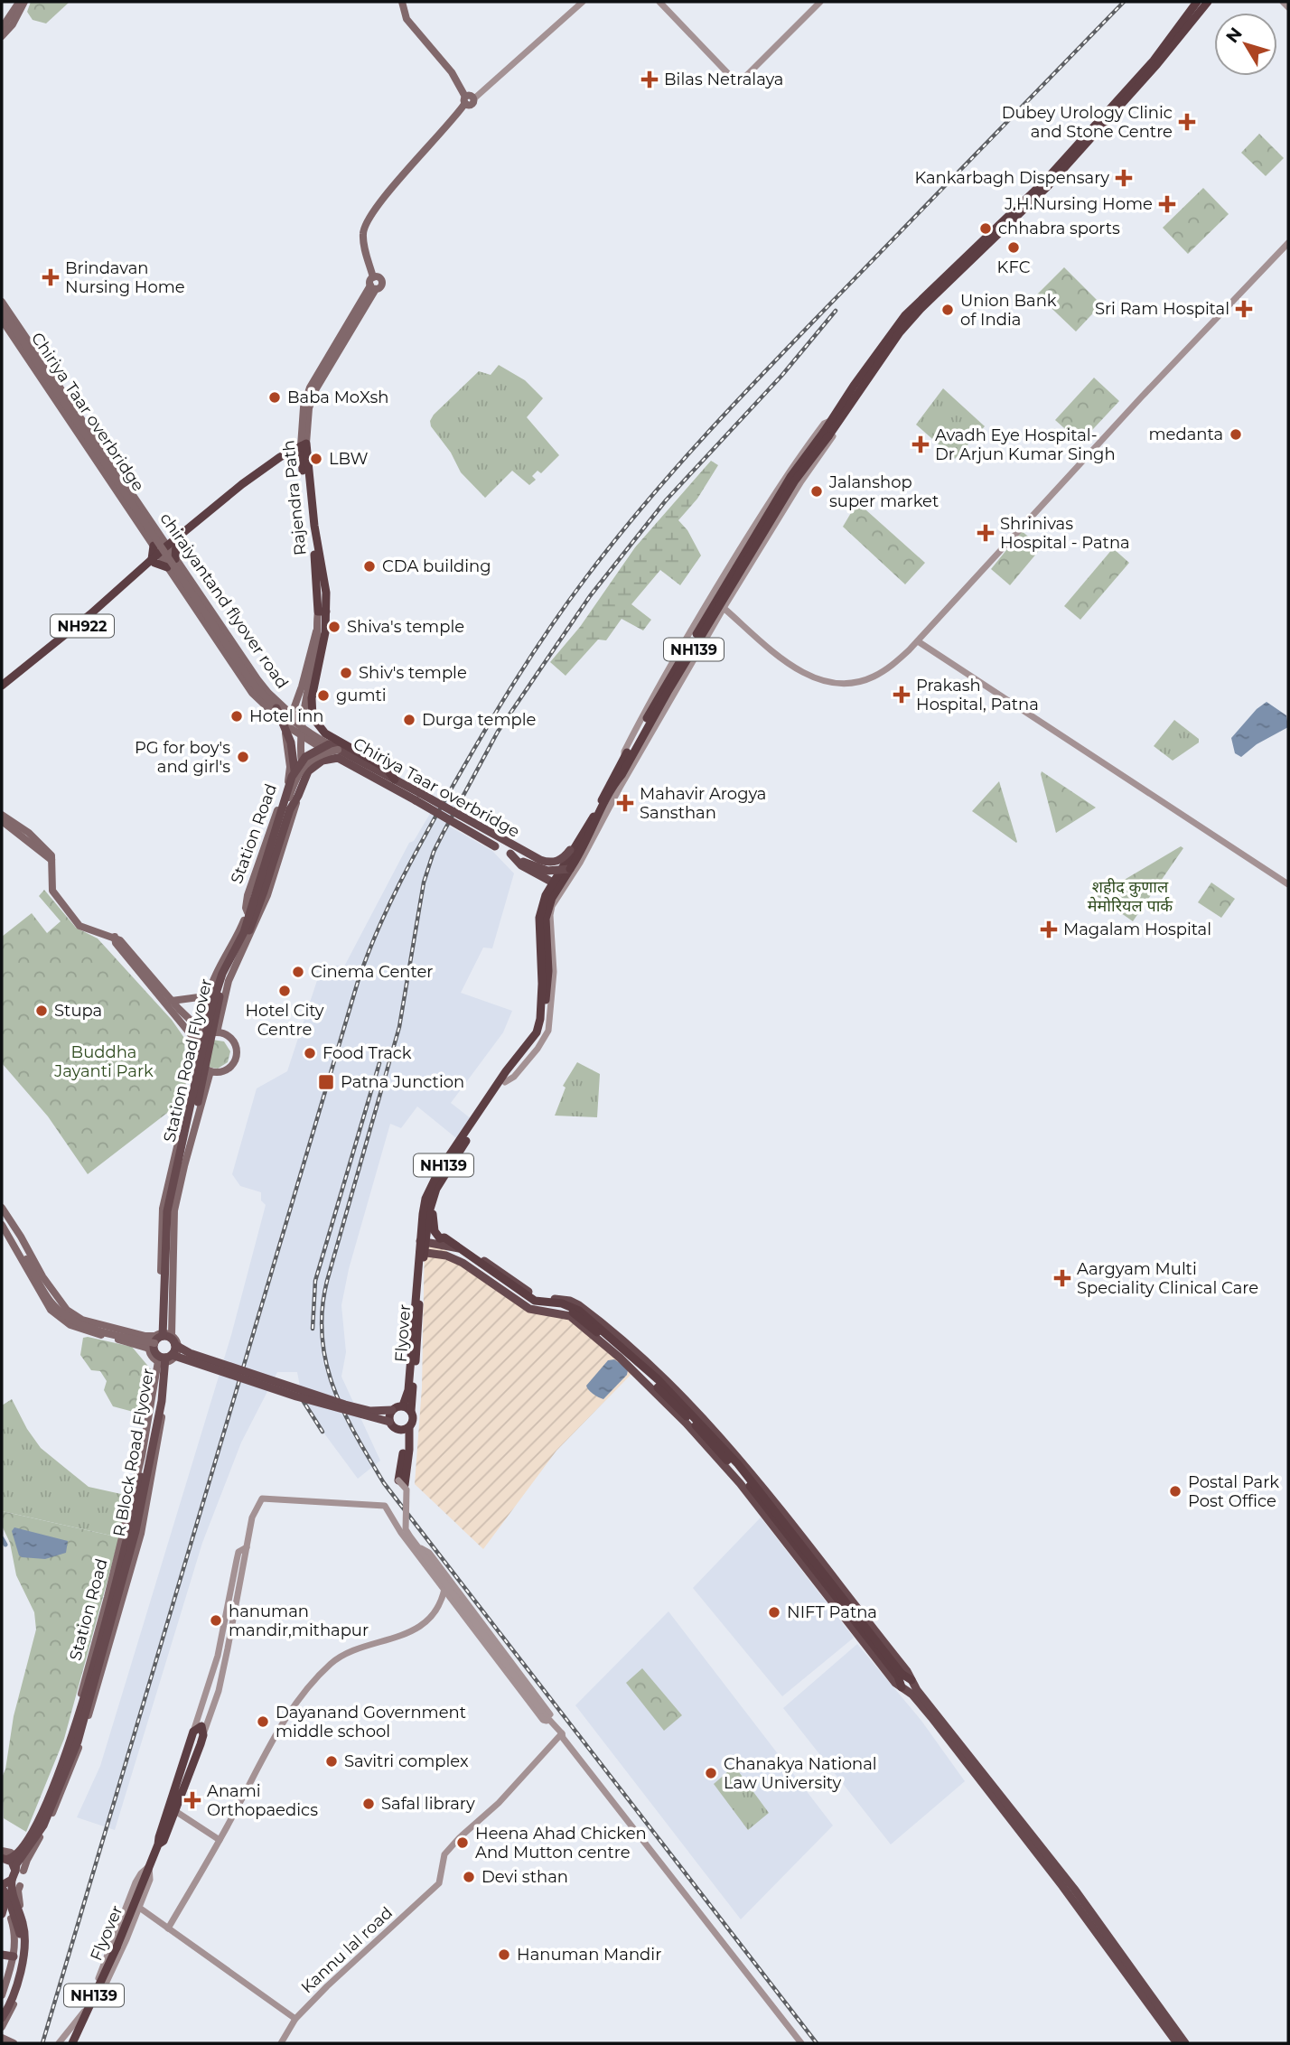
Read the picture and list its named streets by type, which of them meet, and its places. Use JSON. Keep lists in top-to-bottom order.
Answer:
{
  "streets": {
    "highway": [
      "Chiriya Taar overbridge",
      "Rajendra Path",
      "NH922",
      "NH139",
      "Flyover"
    ],
    "main road": [
      "chiraiyantand flyover road",
      "Station Road",
      "Station Road Flyover",
      "R Block Road Flyover"
    ],
    "street": ["Kannu lal road"]
  },
  "crossings": [
    ["Chiriya Taar overbridge", "NH139"],
    ["Rajendra Path", "NH922"],
    ["chiraiyantand flyover road", "Station Road"],
    ["NH139", "Flyover"],
    ["Station Road Flyover", "R Block Road Flyover"]
  ],
  "parks": ["शहीद कुणाल मेमोरियल पार्क", "Buddha Jayanti Park"],
  "places": {
    "health": [
      "Bilas Netralaya",
      "Dubey Urology Clinic and Stone Centre",
      "Kankarbagh Dispensary",
      "J.H.Nursing Home",
      "Brindavan Nursing Home",
      "Sri Ram Hospital",
      "Avadh Eye Hospital- Dr Arjun Kumar Singh",
      "Shrinivas Hospital - Patna",
      "Prakash Hospital, Patna",
      "Mahavir Arogya Sansthan",
      "Magalam Hospital",
      "Aargyam Multi Speciality Clinical Care",
      "Anami Orthopaedics"
    ],
    "other": [
      "chhabra sports",
      "KFC",
      "Union Bank of India",
      "Baba MoXsh",
      "medanta",
      "LBW",
      "Jalanshop super market",
      "CDA building",
      "Shiva's temple",
      "Shiv's temple",
      "gumti",
      "Hotel inn",
      "Durga temple",
      "PG for boy's and girl's",
      "Cinema Center",
      "Hotel City Centre",
      "Stupa",
      "Food Track",
      "Postal Park Post Office",
      "NIFT Patna",
      "hanuman mandir,mithapur",
      "Dayanand Government middle school",
      "Savitri complex",
      "Chanakya National Law University",
      "Safal library",
      "Heena Ahad Chicken And Mutton centre",
      "Devi sthan",
      "Hanuman Mandir"
    ],
    "transit": ["Patna Junction"]
  },
  "north": "top left"
}
